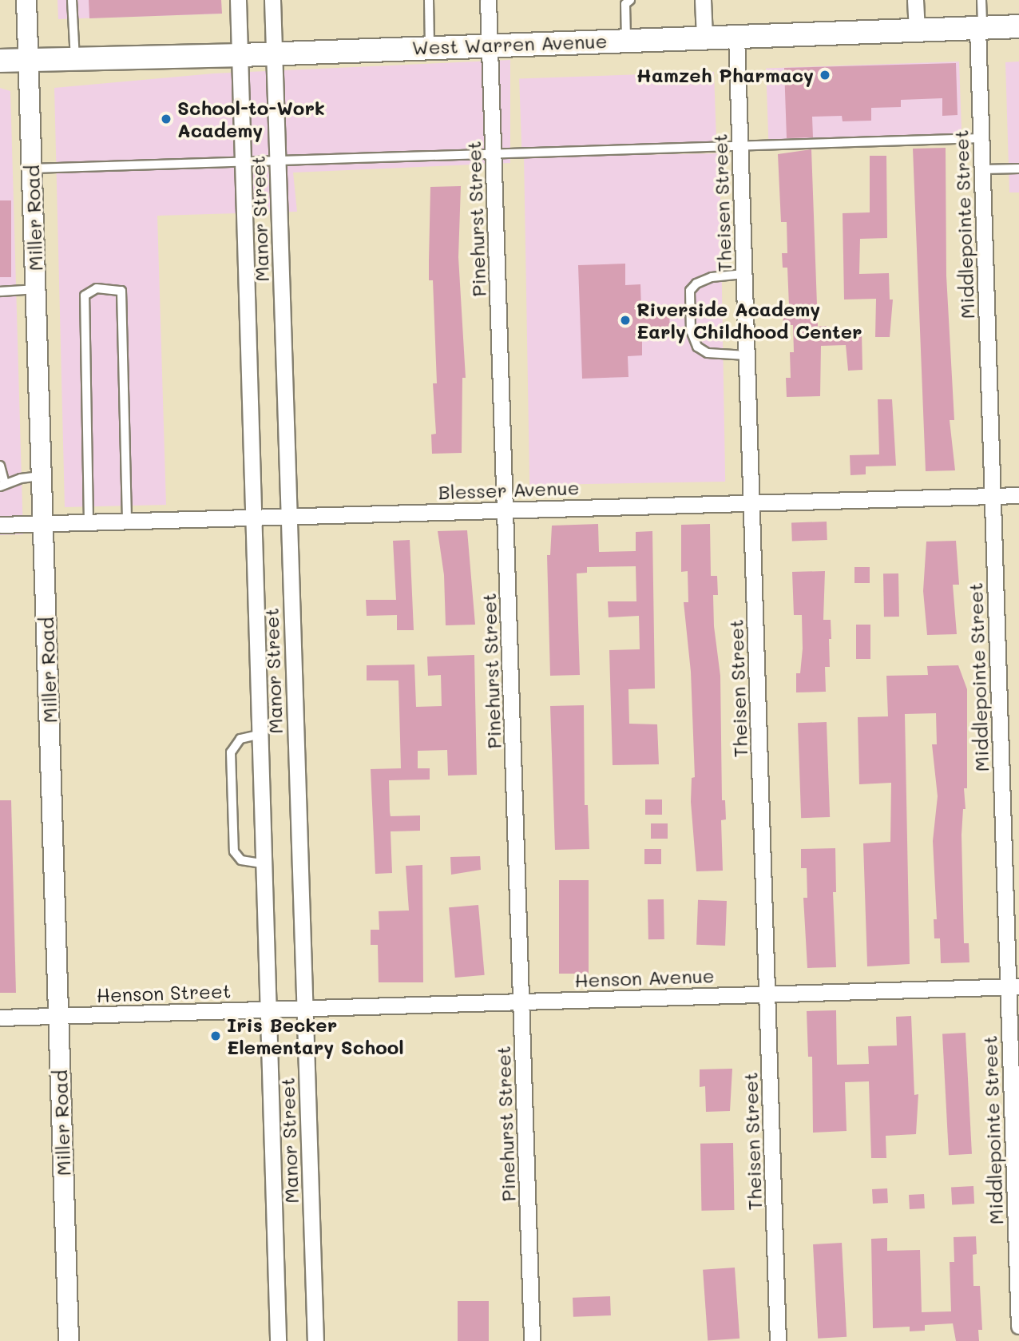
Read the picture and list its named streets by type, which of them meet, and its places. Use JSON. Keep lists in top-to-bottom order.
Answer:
{
  "streets": {
    "main road": ["West Warren Avenue"],
    "street": [
      "Theisen Street",
      "Miller Road",
      "Manor Street",
      "Pinehurst Street",
      "Middlepointe Street",
      "Blesser Avenue",
      "Henson Avenue",
      "Henson Street"
    ]
  },
  "crossings": [
    ["West Warren Avenue", "Theisen Street"],
    ["West Warren Avenue", "Miller Road"],
    ["West Warren Avenue", "Manor Street"],
    ["West Warren Avenue", "Pinehurst Street"],
    ["West Warren Avenue", "Middlepointe Street"],
    ["Theisen Street", "Blesser Avenue"],
    ["Theisen Street", "Henson Avenue"],
    ["Miller Road", "Blesser Avenue"],
    ["Miller Road", "Henson Street"],
    ["Manor Street", "Blesser Avenue"],
    ["Manor Street", "Henson Avenue"],
    ["Manor Street", "Henson Street"],
    ["Pinehurst Street", "Blesser Avenue"],
    ["Pinehurst Street", "Henson Avenue"],
    ["Middlepointe Street", "Blesser Avenue"],
    ["Middlepointe Street", "Henson Avenue"],
    ["Henson Avenue", "Henson Street"]
  ],
  "places": [
    "Hamzeh Pharmacy",
    "School-to-Work Academy",
    "Riverside Academy Early Childhood Center",
    "Iris Becker Elementary School"
  ]
}
